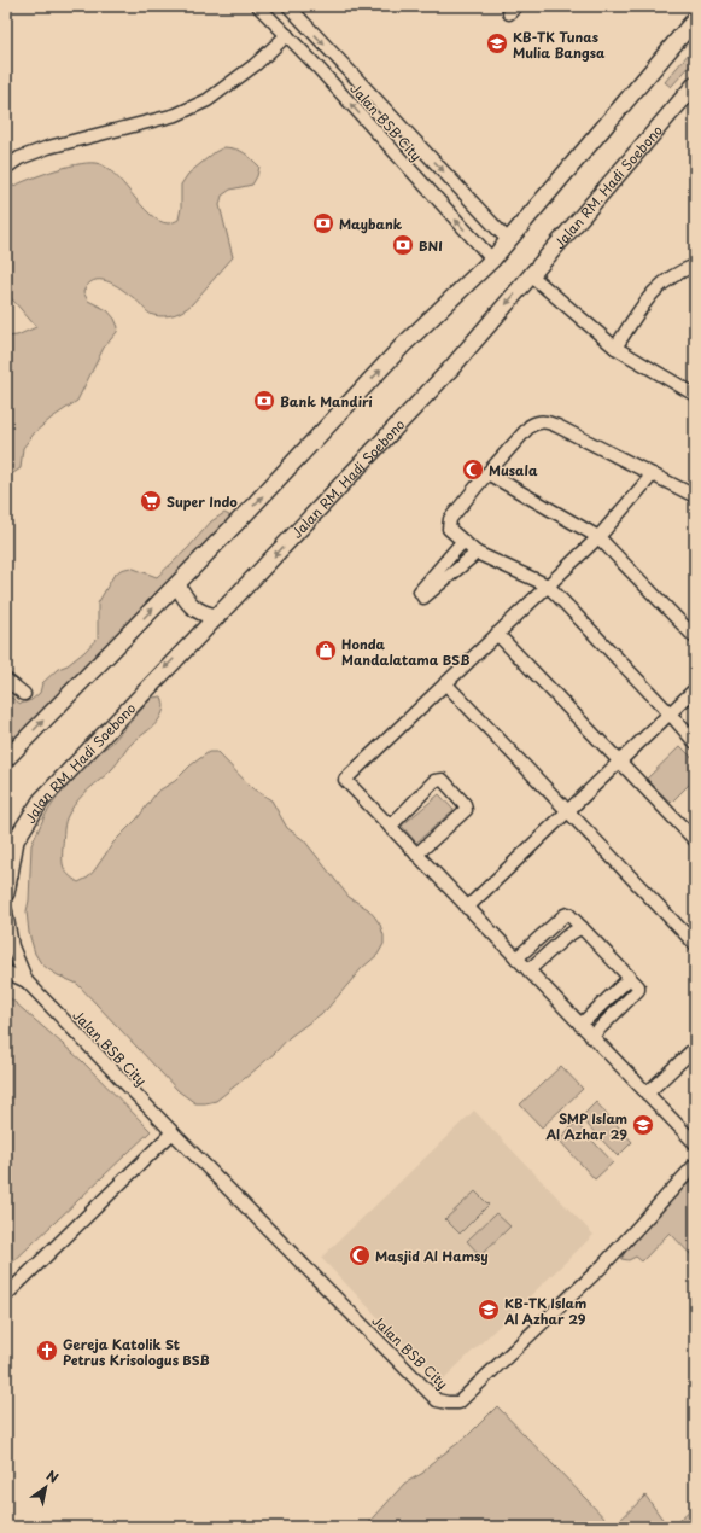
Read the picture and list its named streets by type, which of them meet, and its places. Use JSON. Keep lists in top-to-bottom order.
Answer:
{
  "streets": {
    "main road": ["Jalan RM. Hadi Soebono"],
    "street": ["Jalan BSB City"]
  },
  "places": {
    "school or university": ["KB-TK Tunas Mulia Bangsa", "SMP Islam Al Azhar 29", "KB-TK Islam Al Azhar 29"],
    "bank": ["Maybank", "BNI", "Bank Mandiri"],
    "mosque": ["Musala", "Masjid Al Hamsy"],
    "supermarket": ["Super Indo"],
    "shop": ["Honda Mandalatama BSB"],
    "church": ["Gereja Katolik St Petrus Krisologus BSB"]
  },
  "north": "top right"
}
